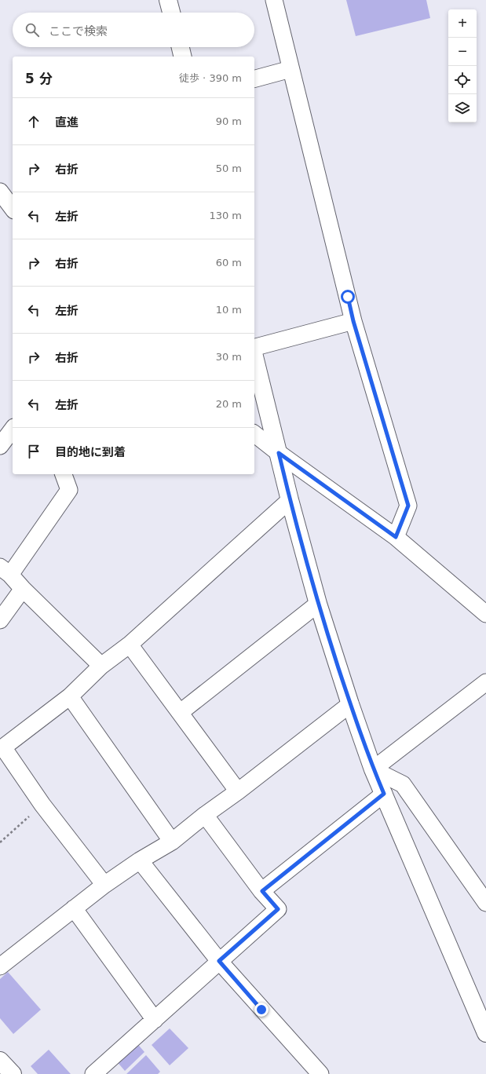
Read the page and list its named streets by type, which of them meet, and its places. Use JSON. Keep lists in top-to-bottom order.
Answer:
{
  "page": {
    "map_buttons": ["+", "−"],
    "search": "ここで検索",
    "heading": ["5 分", "徒歩 · 390 m"],
    "list": [
      ["直進", "90 m"],
      ["右折", "50 m"],
      ["左折", "130 m"],
      ["右折", "60 m"],
      ["左折", "10 m"],
      ["右折", "30 m"],
      ["左折", "20 m"],
      "目的地に到着"
    ]
  }
}
